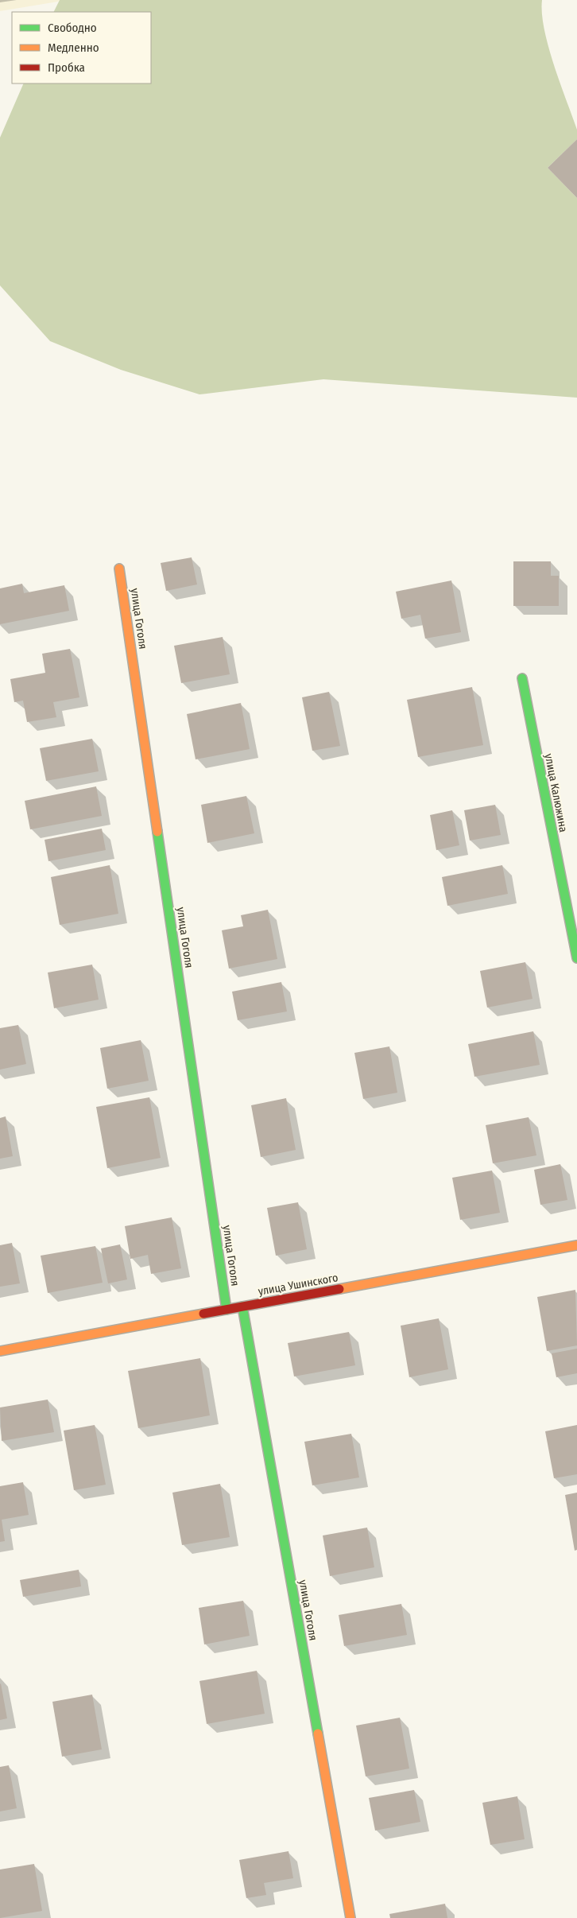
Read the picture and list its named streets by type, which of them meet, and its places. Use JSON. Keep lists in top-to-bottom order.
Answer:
{
  "streets": {
    "street": ["улица Гоголя", "улица Калюжина", "улица Ушинского"]
  },
  "crossings": [
    ["улица Гоголя", "улица Ушинского"]
  ],
  "legend": ["Свободно", "Медленно", "Пробка"]
}
